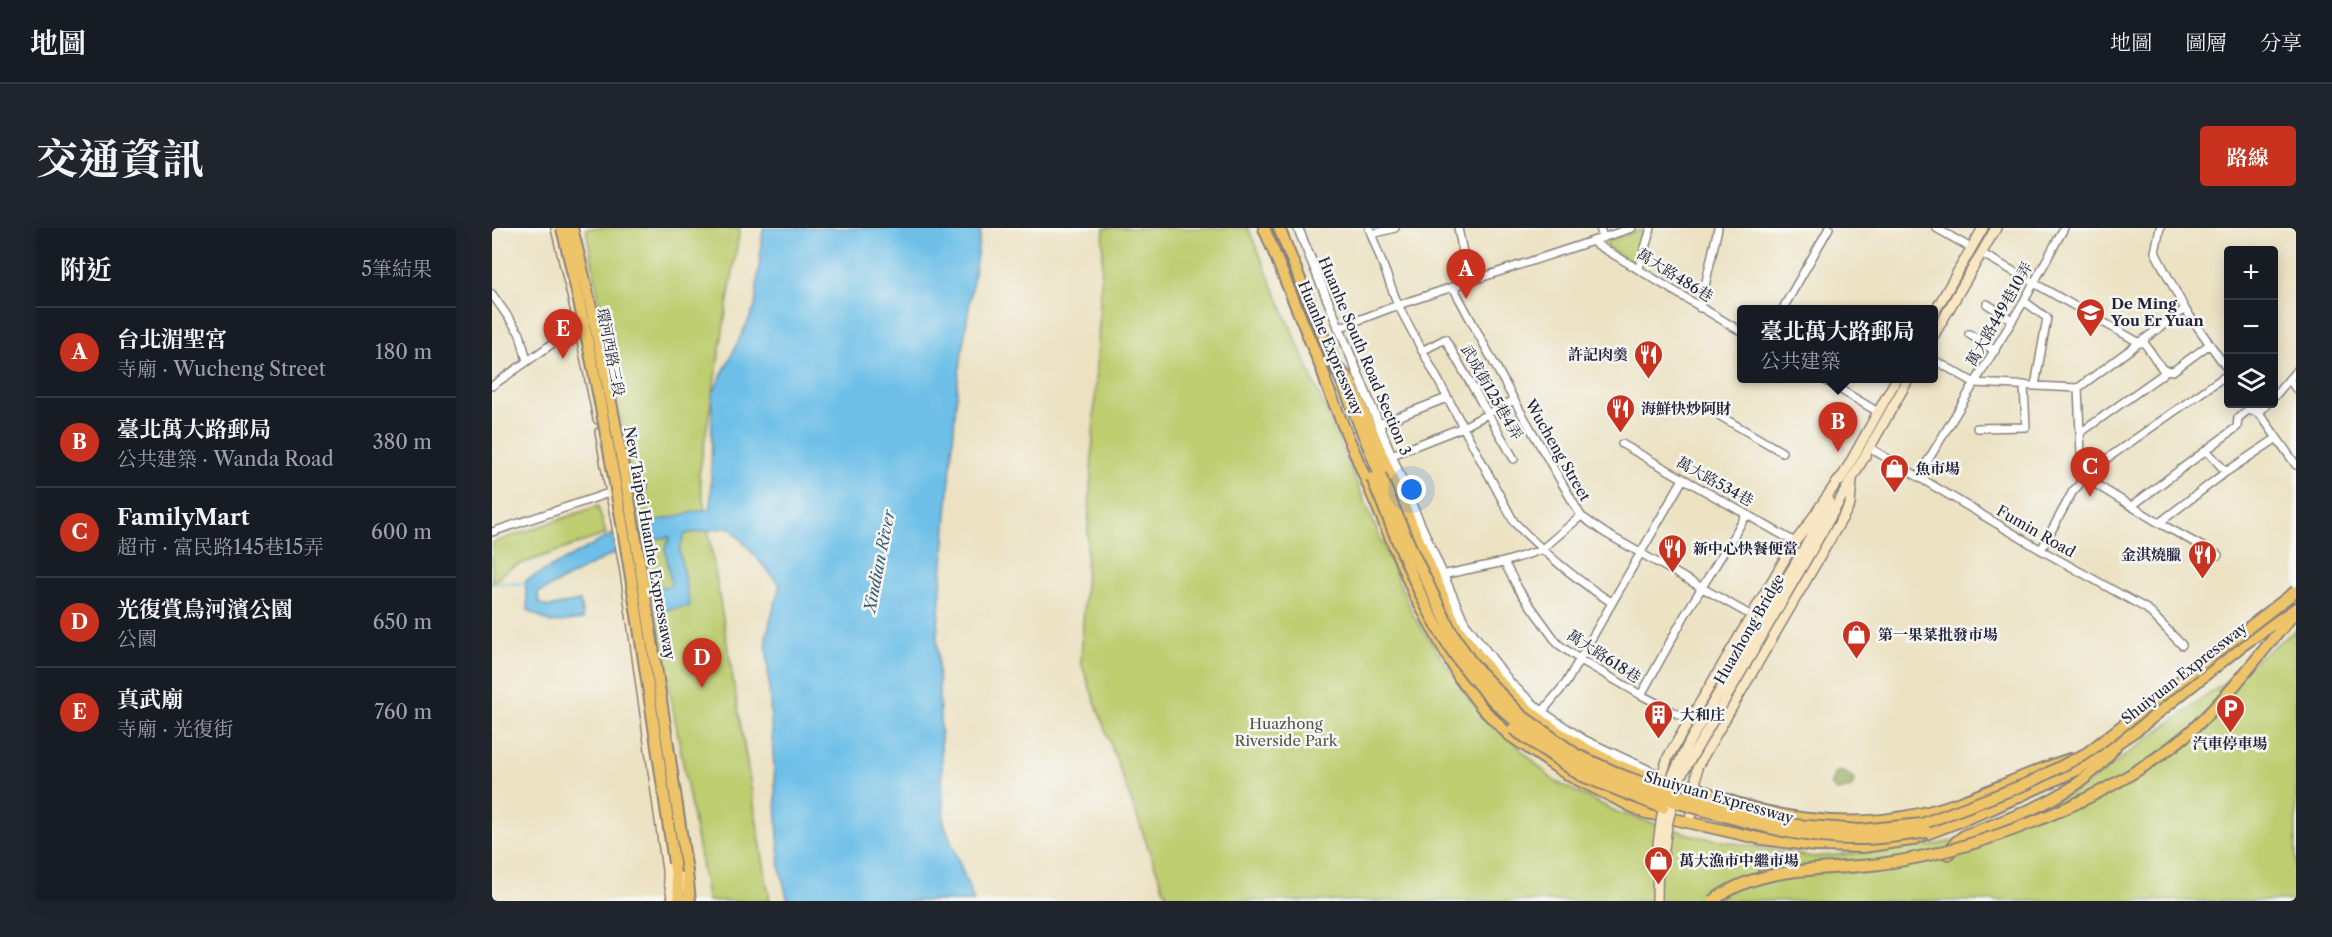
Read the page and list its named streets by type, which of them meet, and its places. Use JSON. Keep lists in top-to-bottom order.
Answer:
{
  "streets": {
    "highway": ["Huanhe Expressway", "New Taipei Huanhe Expressaway", "Shuiyuan Expressway"],
    "main road": ["環河西路三段", "Huazhong Bridge"],
    "street": [
      "萬大路486巷",
      "萬大路449巷10弄",
      "Huanhe South Road Section 3",
      "武成街125巷4弄",
      "Wucheng Street",
      "萬大路534巷",
      "Fumin Road",
      "萬大路618巷"
    ]
  },
  "crossings": [
    ["萬大路449巷10弄", "Fumin Road"],
    ["Huanhe Expressway", "Shuiyuan Expressway"],
    ["環河西路三段", "New Taipei Huanhe Expressaway"],
    ["Fumin Road", "Huazhong Bridge"]
  ],
  "water": ["Xindian River"],
  "parks": ["Huazhong Riverside Park"],
  "places": {
    "school or university": ["De Ming You Er Yuan"],
    "restaurant": [
      "許記肉羹",
      "海鮮快炒阿財",
      "新中心快餐便當",
      "金淇燒臘"
    ],
    "shop": ["魚市場", "第一果菜批發市場", "萬大漁市中繼市場"],
    "parking": ["汽車停車場"],
    "building": ["大和庄"]
  },
  "page": {
    "header": "地圖",
    "nav": ["地圖", "圖層", "分享"],
    "title": "交通資訊",
    "buttons": "路線",
    "heading": ["附近", "5筆結果"],
    "map_buttons": ["+", "−"],
    "pins": [
      "A",
      "E",
      "B",
      "C",
      "D"
    ],
    "popup": ["臺北萬大路郵局", "公共建築"],
    "list": [
      {
        "mark": "A",
        "name": "台北湄聖宮",
        "note": "寺廟 · Wucheng Street",
        "value": "180 m"
      },
      {
        "mark": "B",
        "name": "臺北萬大路郵局",
        "note": "公共建築 · Wanda Road",
        "value": "380 m"
      },
      {
        "mark": "C",
        "name": "FamilyMart",
        "note": "超市 · 富民路145巷15弄",
        "value": "600 m"
      },
      {
        "mark": "D",
        "name": "光復賞鳥河濱公園",
        "note": "公園",
        "value": "650 m"
      },
      {
        "mark": "E",
        "name": "真武廟",
        "note": "寺廟 · 光復街",
        "value": "760 m"
      }
    ]
  }
}
